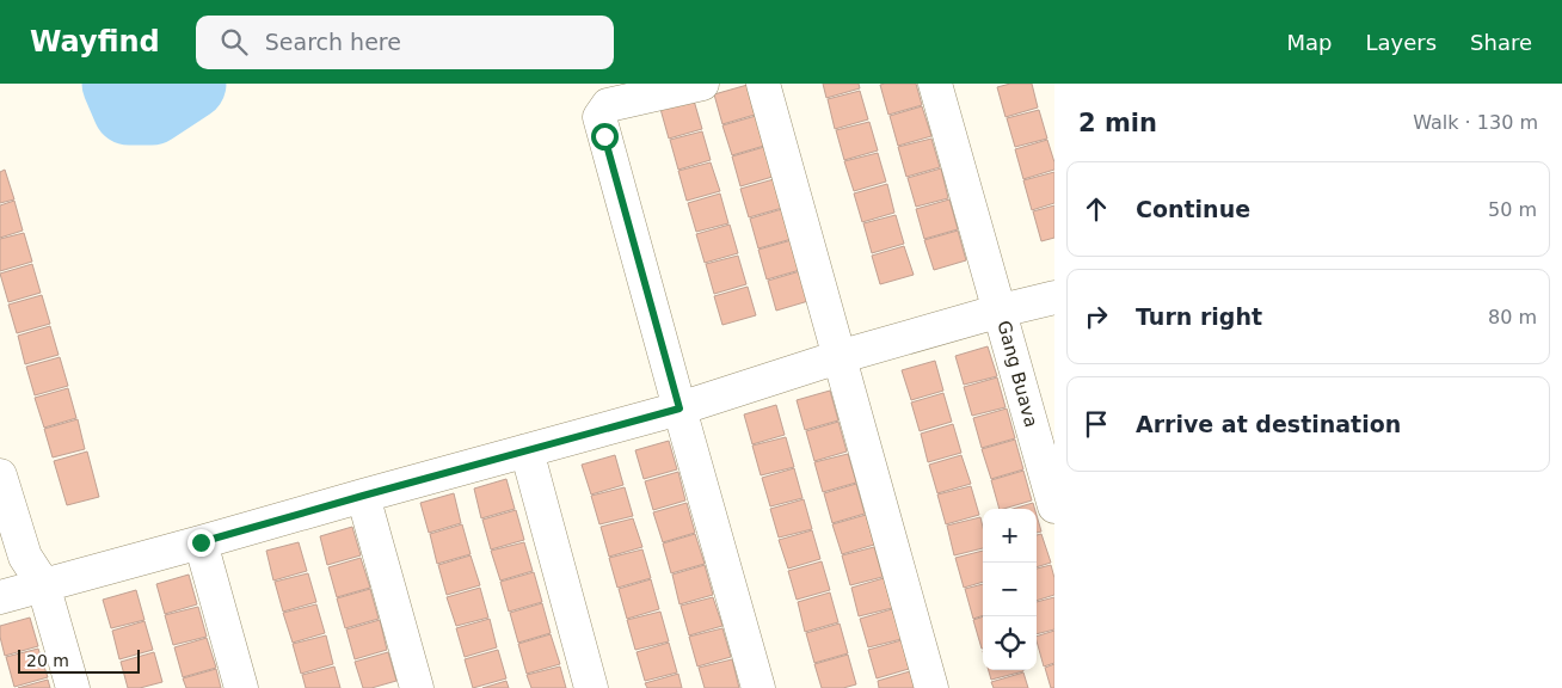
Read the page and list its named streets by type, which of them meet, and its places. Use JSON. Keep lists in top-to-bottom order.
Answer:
{
  "streets": {
    "street": ["Gang Buava"]
  },
  "scale_bar": "20 m",
  "page": {
    "header": "Wayfind",
    "search": "Search here",
    "nav": ["Map", "Layers", "Share"],
    "heading": ["2 min", "Walk · 130 m"],
    "list": [
      ["Continue", "50 m"],
      ["Turn right", "80 m"],
      "Arrive at destination"
    ],
    "map_buttons": ["+", "−"],
    "scale": "20 m"
  }
}
